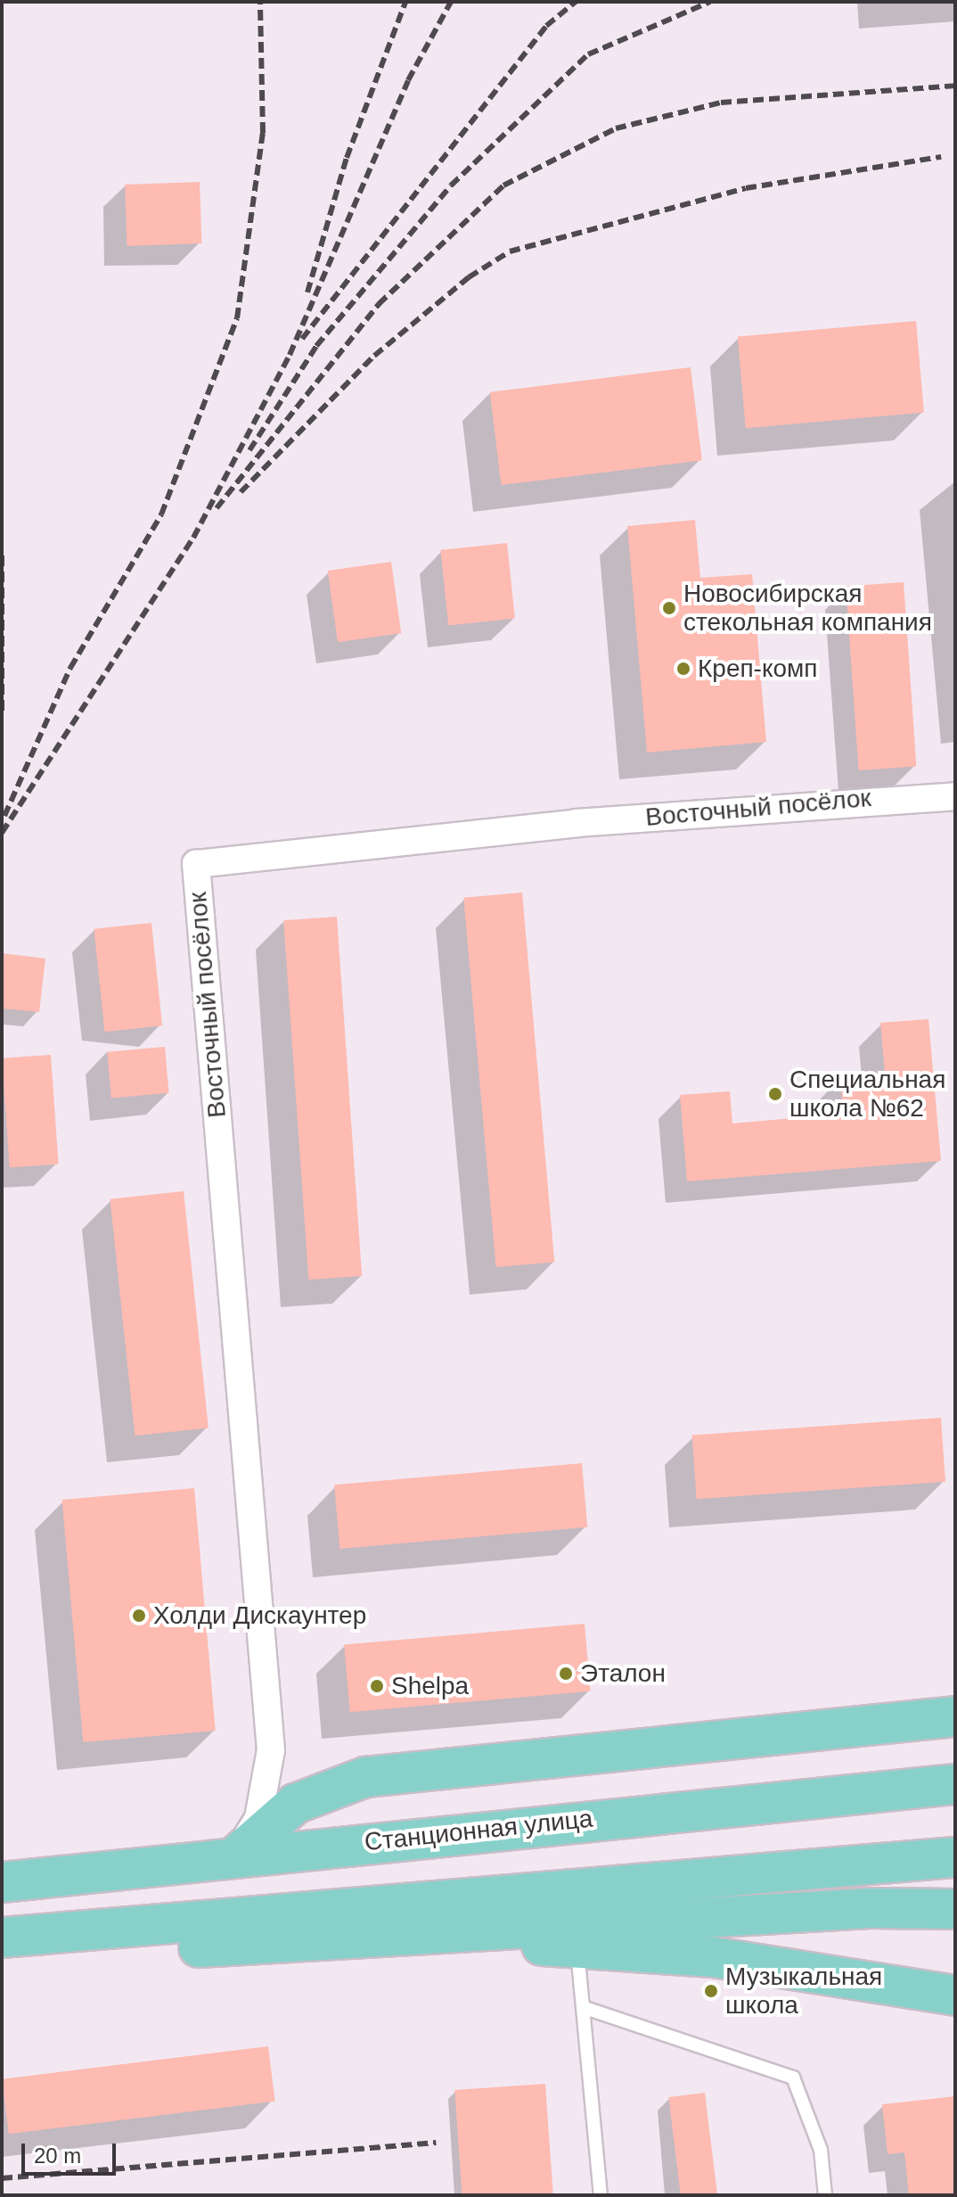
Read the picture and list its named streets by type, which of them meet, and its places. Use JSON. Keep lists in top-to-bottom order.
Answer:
{
  "streets": {
    "main road": ["Станционная улица"],
    "street": ["Восточный посёлок"]
  },
  "crossings": [
    ["Восточный посёлок", "Станционная улица"]
  ],
  "places": [
    "Новосибирская стекольная компания",
    "Креп-комп",
    "Специальная школа №62",
    "Холди Дискаунтер",
    "Эталон",
    "Shelpa",
    "Музыкальная школа"
  ],
  "scale_bar": "20 m"
}
